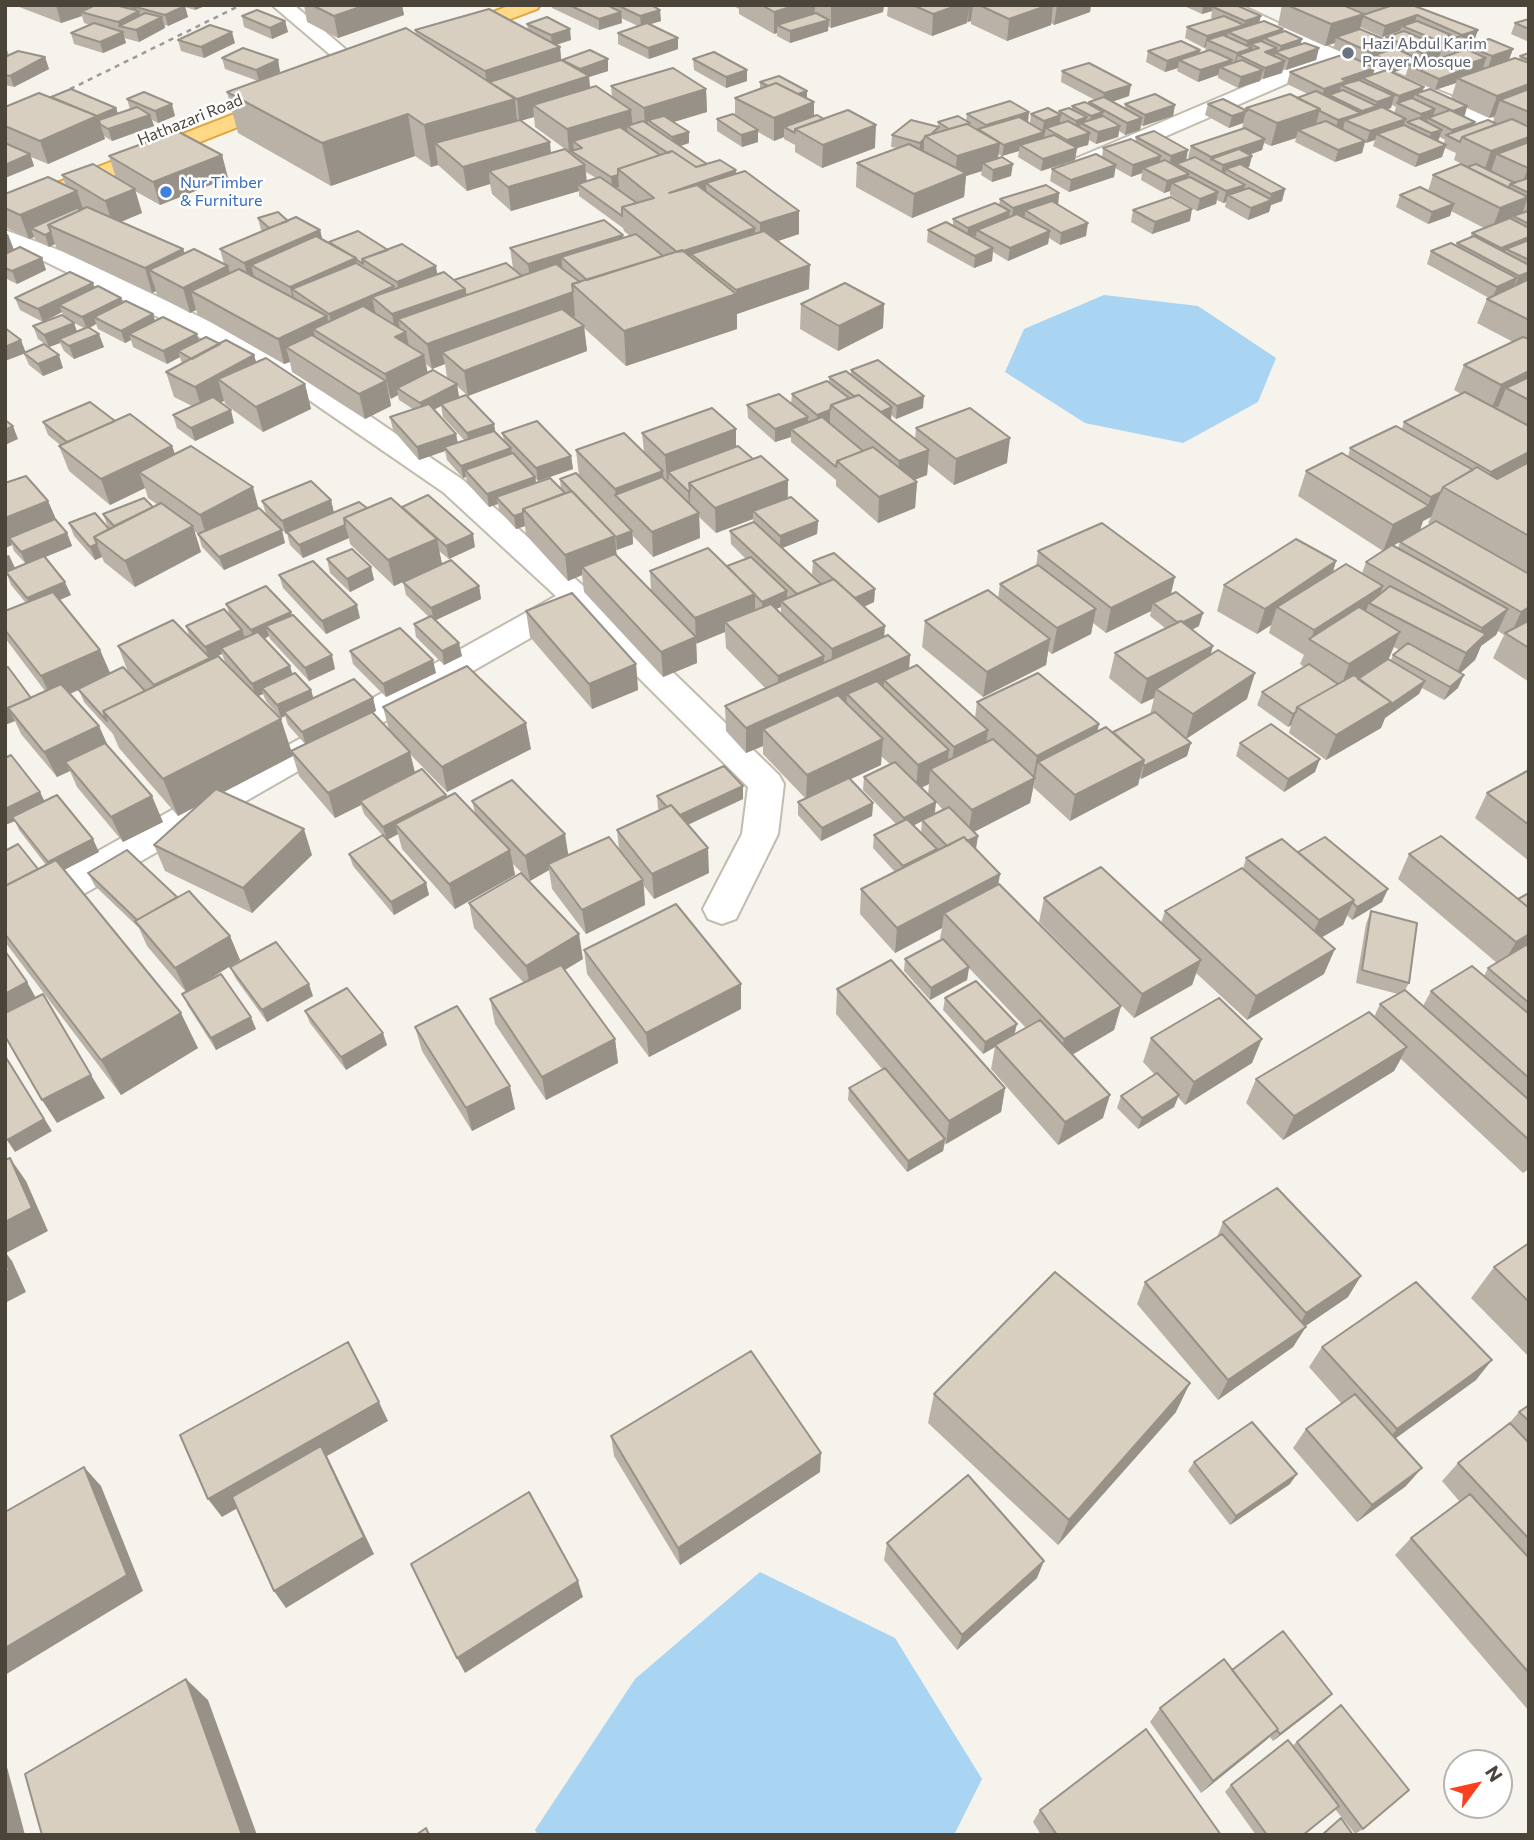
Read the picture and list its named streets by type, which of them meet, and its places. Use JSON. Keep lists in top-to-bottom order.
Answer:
{
  "streets": {
    "highway": ["Hathazari Road"]
  },
  "places": ["Hazi Abdul Karim Prayer Mosque", "Nur Timber & Furniture"],
  "north": "top right"
}
